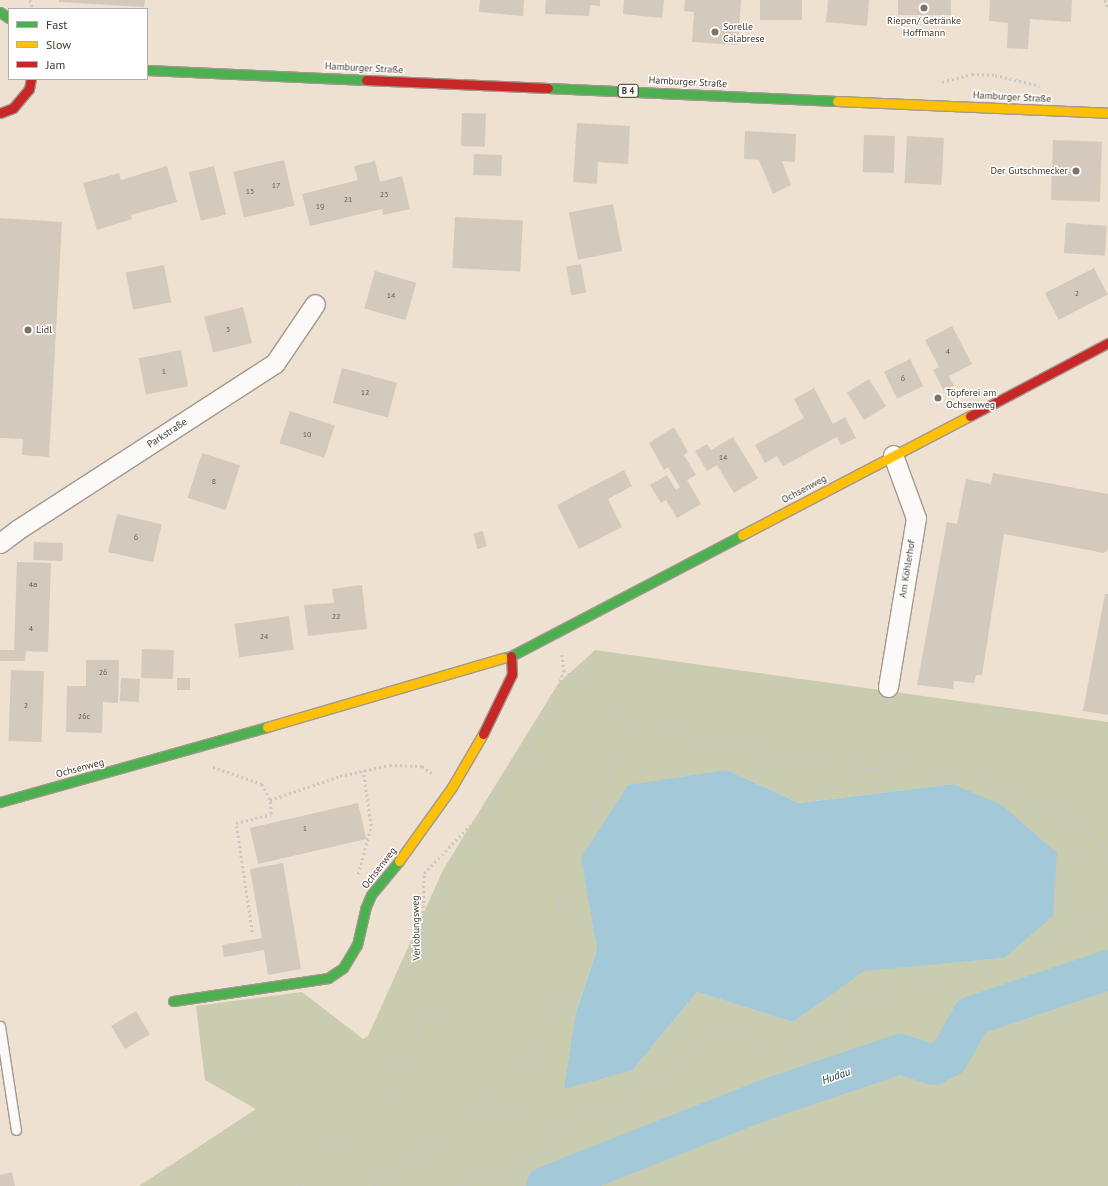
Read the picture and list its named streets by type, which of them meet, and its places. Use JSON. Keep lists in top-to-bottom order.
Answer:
{
  "streets": {
    "street": [
      "Hamburger Straße",
      "B 4",
      "Parkstraße",
      "Ochsenweg",
      "Am Köhlerhof"
    ],
    "path": ["Verlobungsweg"]
  },
  "crossings": [
    ["Ochsenweg", "Am Köhlerhof"]
  ],
  "water": ["Hudau"],
  "places": [
    "Riepen/ Getränke Hoffmann",
    "Sorelle Calabrese",
    "Der Gutschmecker",
    "Lidl",
    "Töpferei am Ochsenweg"
  ],
  "house_numbers": [
    "17",
    "15",
    "23",
    "21",
    "19",
    "2",
    "14",
    "3",
    "4",
    "1",
    "6",
    "12",
    "10",
    "14",
    "8",
    "6",
    "4a",
    "22",
    "4",
    "24",
    "26",
    "2",
    "26c",
    "1"
  ],
  "legend": ["Fast", "Slow", "Jam"]
}
